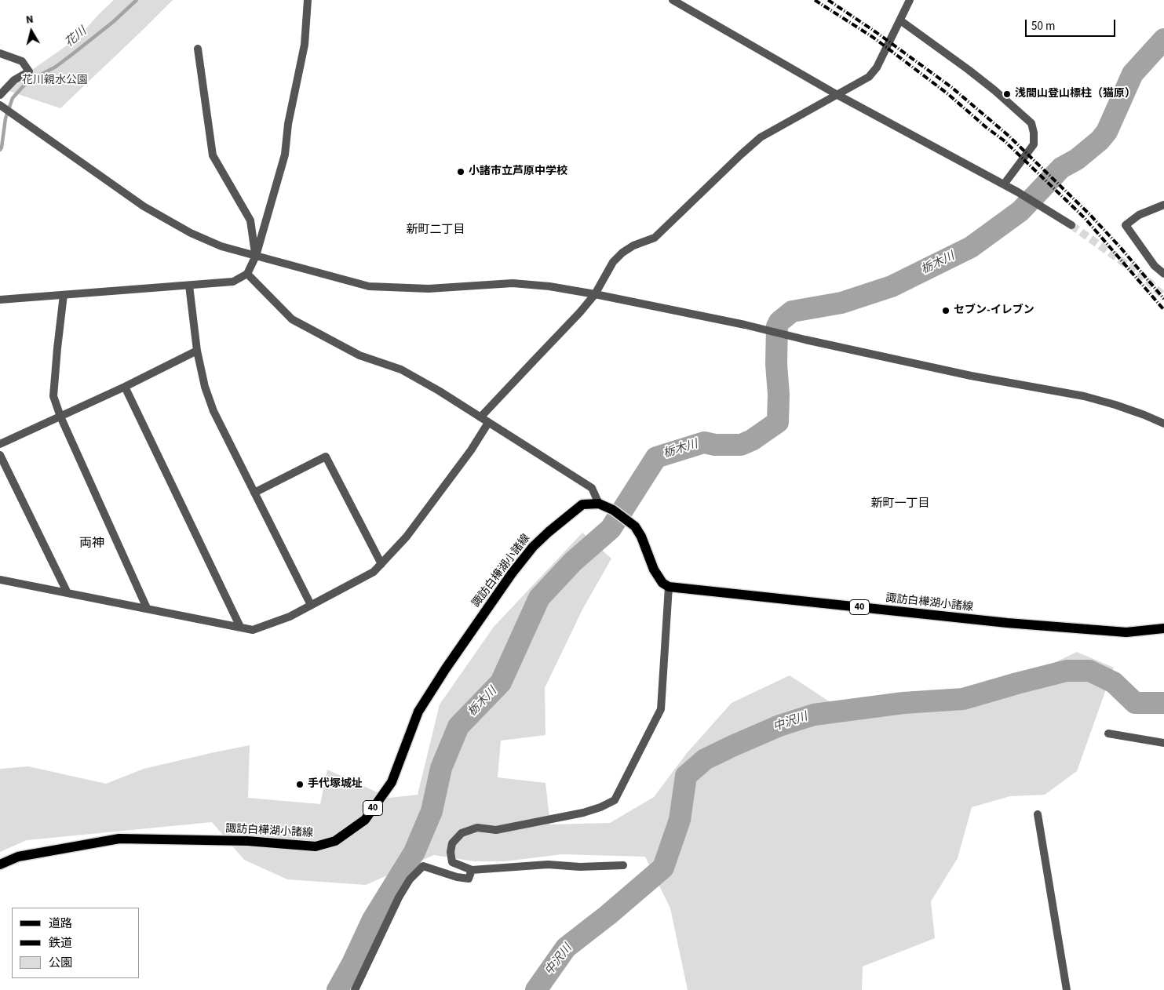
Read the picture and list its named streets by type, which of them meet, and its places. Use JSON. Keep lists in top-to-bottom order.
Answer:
{
  "streets": {
    "main road": ["諏訪白樺湖小諸線", "40"]
  },
  "districts": ["新町二丁目", "新町一丁目", "両神"],
  "water": ["花川", "栃木川", "中沢川"],
  "parks": ["花川親水公園"],
  "places": [
    "浅間山登山標柱（猫原）",
    "小諸市立芦原中学校",
    "セブン-イレブン",
    "手代塚城址"
  ],
  "legend": ["道路", "鉄道", "公園"],
  "scale_bar": "50 m",
  "north": "top"
}
